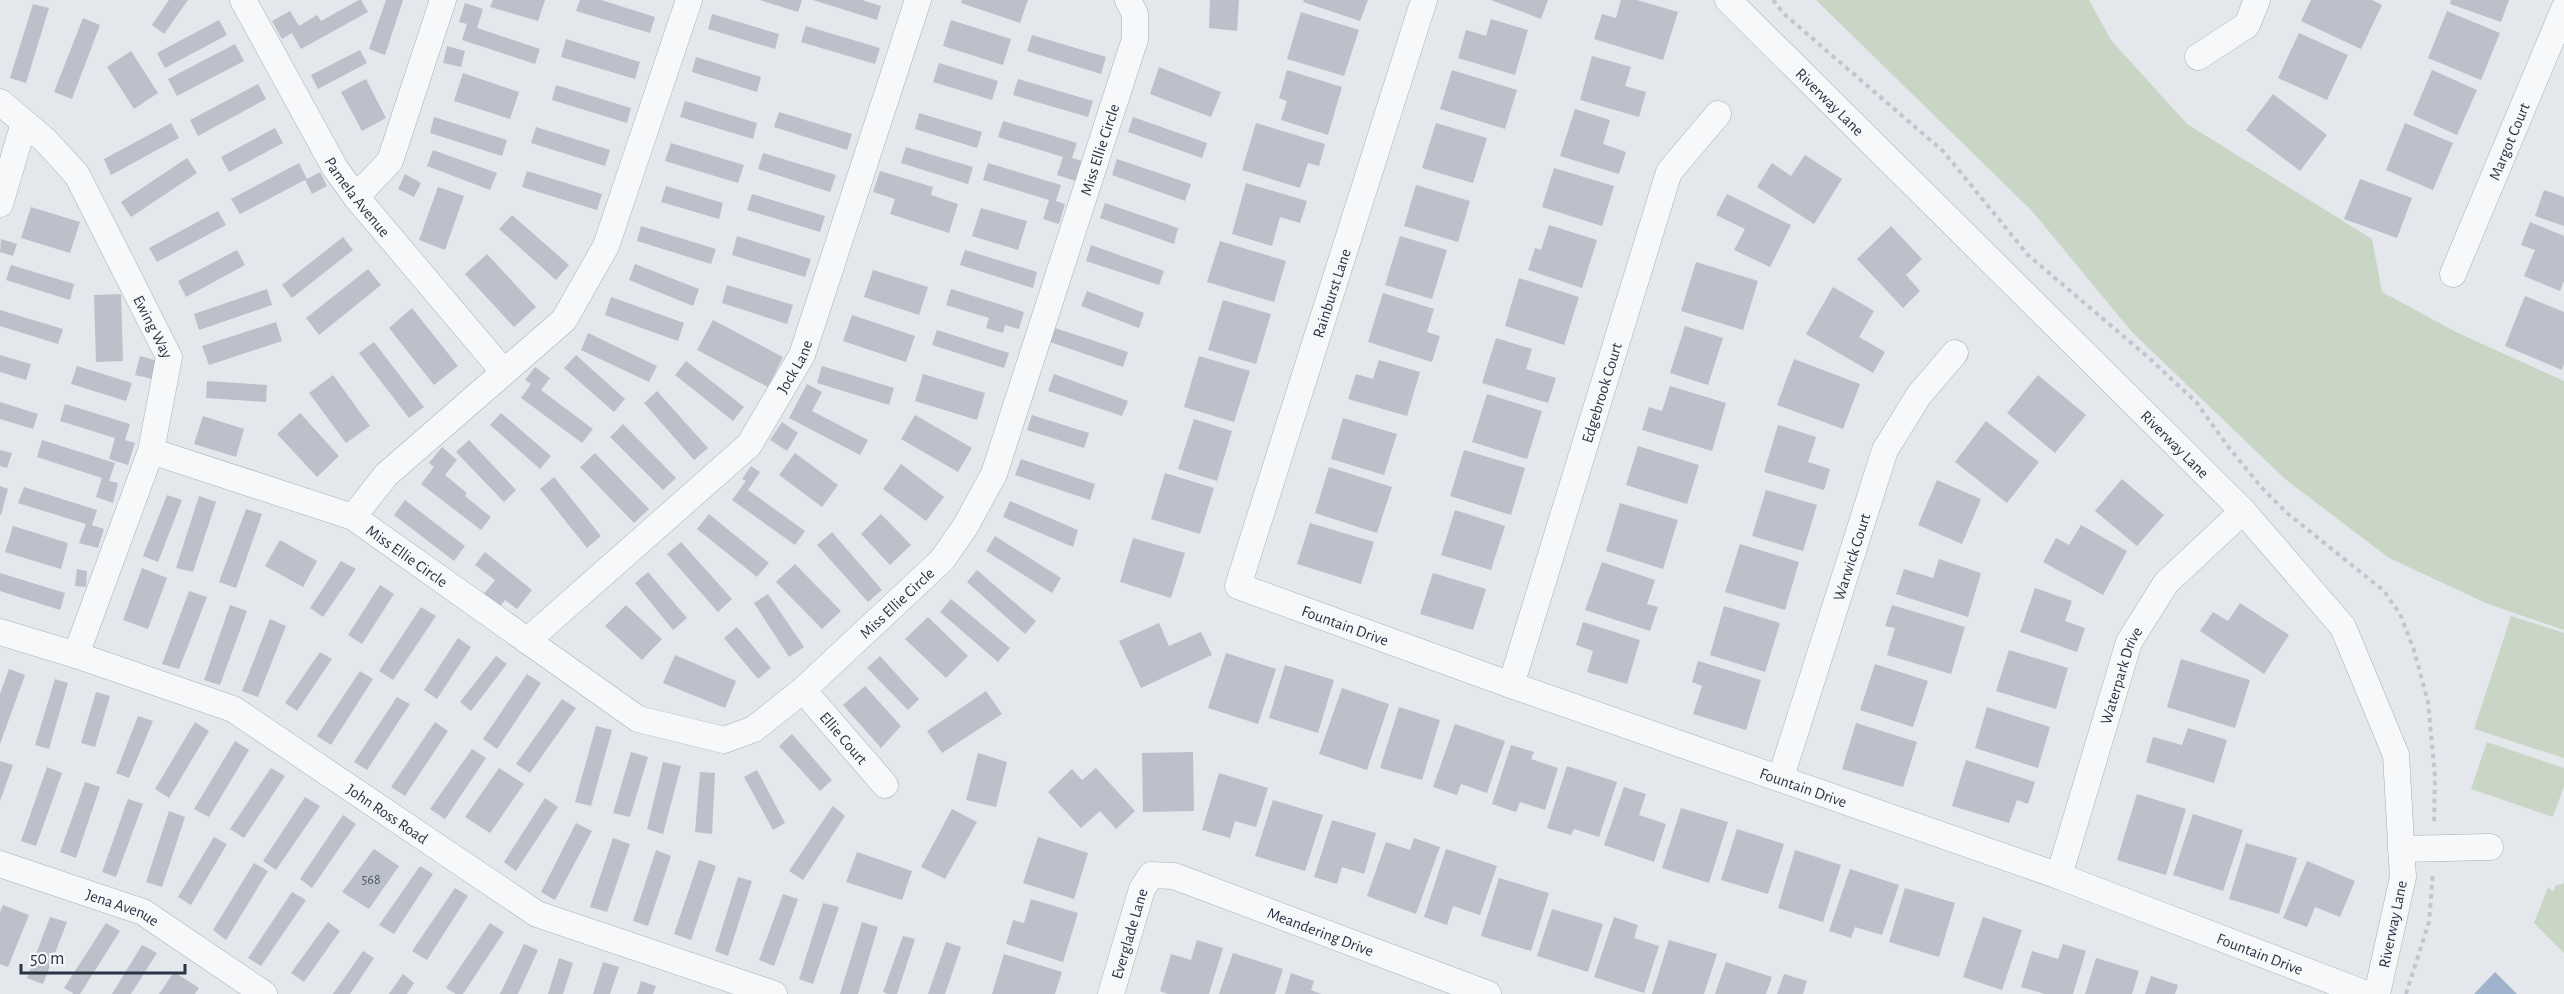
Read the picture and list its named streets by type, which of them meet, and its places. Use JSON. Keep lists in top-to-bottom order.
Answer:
{
  "streets": {
    "street": [
      "Riverway Lane",
      "Margot Court",
      "Miss Ellie Circle",
      "Pamela Avenue",
      "Rainburst Lane",
      "Ewing Way",
      "Jock Lane",
      "Edgebrook Court",
      "Warwick Court",
      "Fountain Drive",
      "Waterpark Drive",
      "Ellie Court",
      "John Ross Road",
      "Jena Avenue",
      "Meandering Drive",
      "Everglade Lane"
    ]
  },
  "crossings": [
    ["Riverway Lane", "Waterpark Drive"],
    ["Miss Ellie Circle", "Pamela Avenue"],
    ["Miss Ellie Circle", "Ewing Way"],
    ["Miss Ellie Circle", "Jock Lane"],
    ["Miss Ellie Circle", "Ellie Court"],
    ["Rainburst Lane", "Fountain Drive"],
    ["Ewing Way", "John Ross Road"],
    ["Edgebrook Court", "Fountain Drive"],
    ["Warwick Court", "Fountain Drive"],
    ["Fountain Drive", "Waterpark Drive"],
    ["Meandering Drive", "Everglade Lane"]
  ],
  "house_numbers": ["568"],
  "scale_bar": "50 m"
}
